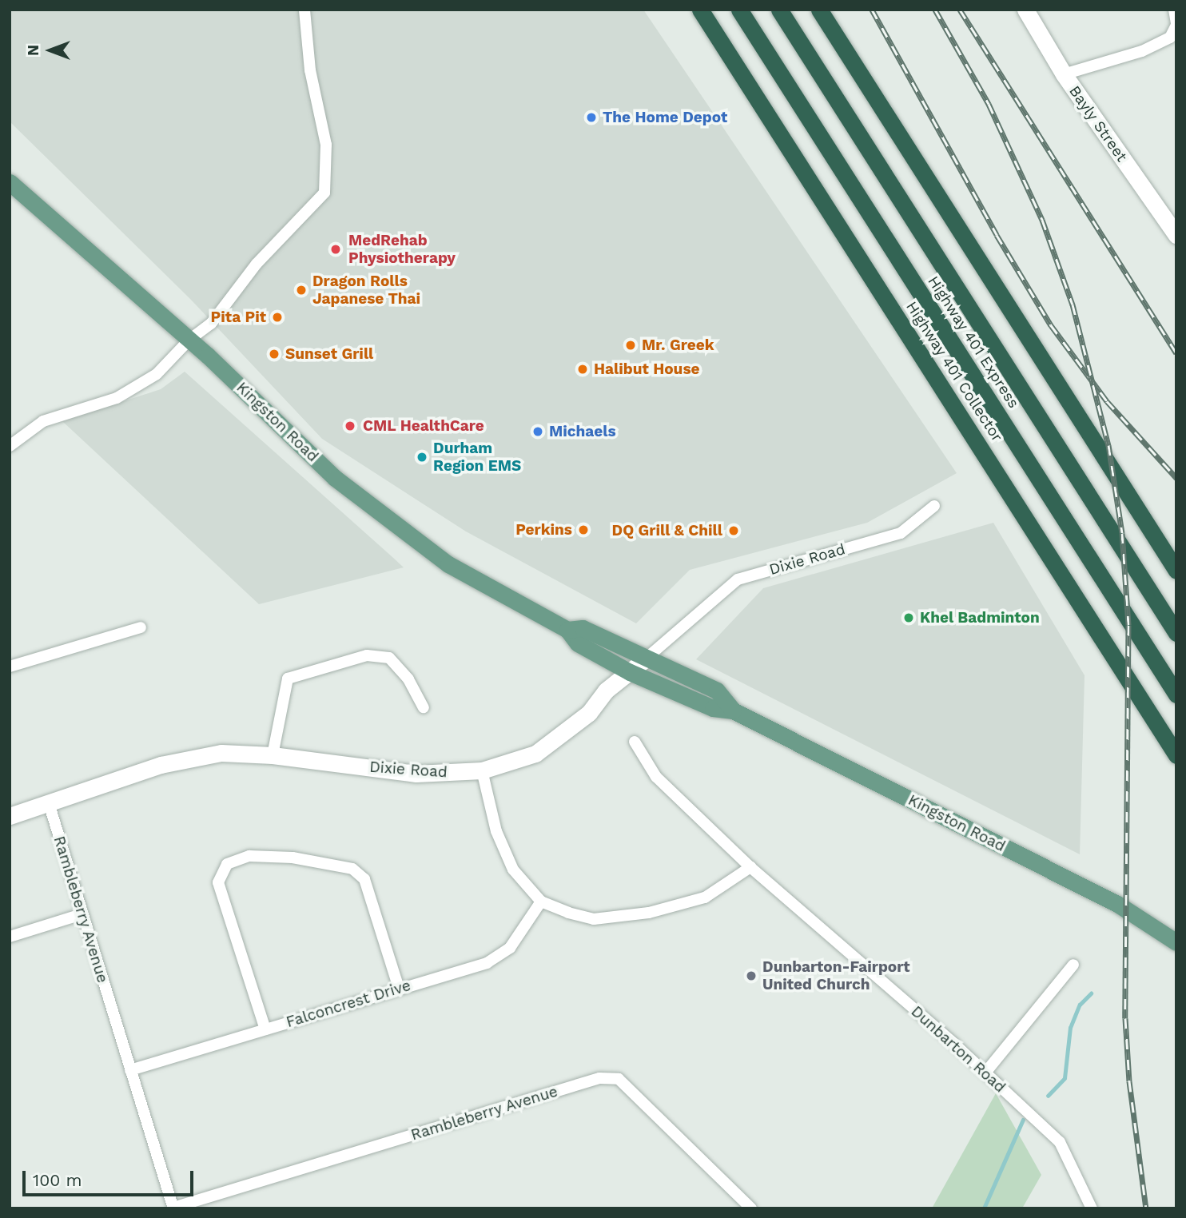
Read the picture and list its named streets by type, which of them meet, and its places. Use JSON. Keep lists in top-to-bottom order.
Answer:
{
  "streets": {
    "highway": ["Highway 401 Express", "Highway 401 Collector"],
    "main road": ["Kingston Road"],
    "street": [
      "Bayly Street",
      "Dixie Road",
      "Rambleberry Avenue",
      "Falconcrest Drive",
      "Dunbarton Road"
    ]
  },
  "crossings": [
    ["Kingston Road", "Dixie Road"],
    ["Dixie Road", "Rambleberry Avenue"],
    ["Rambleberry Avenue", "Falconcrest Drive"]
  ],
  "places": [
    "The Home Depot",
    "MedRehab Physiotherapy",
    "Dragon Rolls Japanese Thai",
    "Pita Pit",
    "Mr. Greek",
    "Sunset Grill",
    "Halibut House",
    "CML HealthCare",
    "Michaels",
    "Durham Region EMS",
    "Perkins",
    "DQ Grill & Chill",
    "Khel Badminton",
    "Dunbarton-Fairport United Church"
  ],
  "scale_bar": "100 m",
  "north": "left"
}
